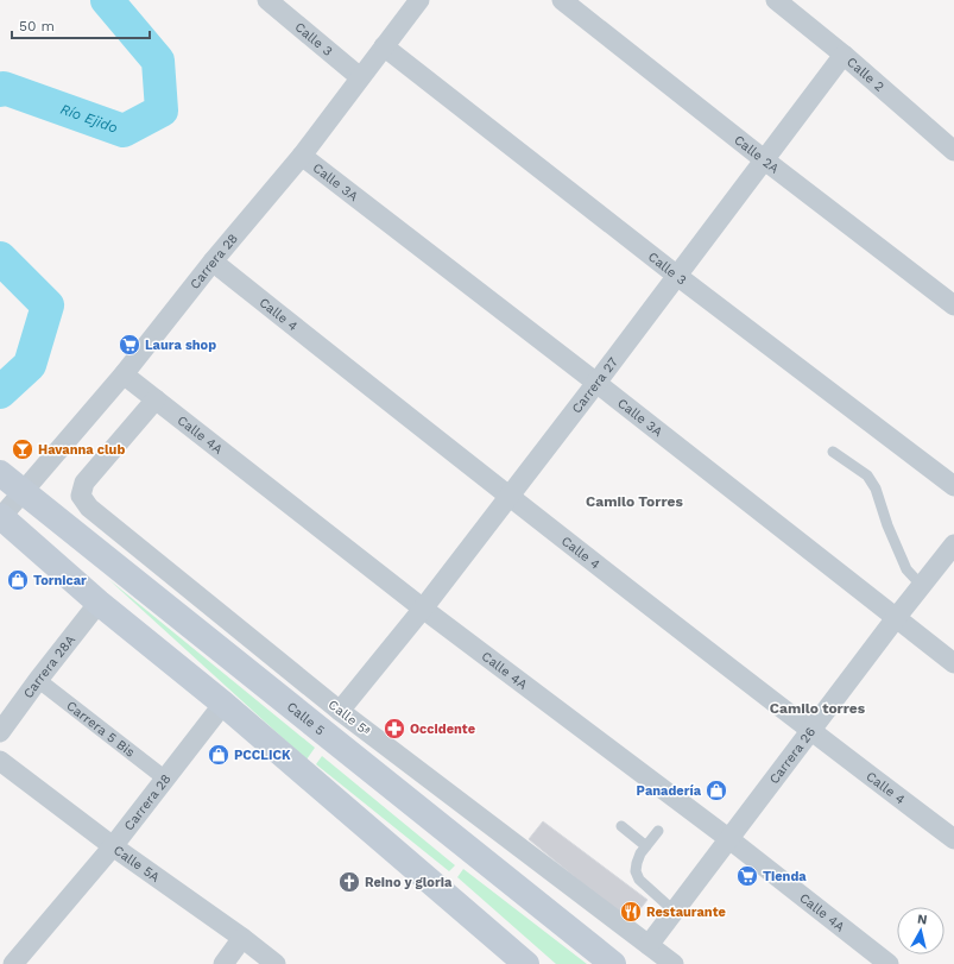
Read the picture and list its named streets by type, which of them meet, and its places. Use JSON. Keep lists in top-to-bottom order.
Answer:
{
  "streets": {
    "main road": ["Calle 5"],
    "street": [
      "Calle 3",
      "Calle 2",
      "Calle 2A",
      "Calle 3A",
      "Carrera 28",
      "Calle 4",
      "Carrera 27",
      "Calle 4A",
      "Carrera 28A",
      "Calle 5ª",
      "Carrera 5 Bis",
      "Carrera 26",
      "Calle 5A"
    ]
  },
  "crossings": [
    ["Calle 3", "Carrera 28"],
    ["Calle 3", "Carrera 27"],
    ["Calle 2", "Carrera 27"],
    ["Calle 2A", "Carrera 27"],
    ["Calle 3A", "Carrera 28"],
    ["Calle 3A", "Carrera 27"],
    ["Calle 3A", "Carrera 26"],
    ["Carrera 28", "Calle 4"],
    ["Carrera 28", "Calle 4A"],
    ["Carrera 28", "Calle 5"],
    ["Carrera 28", "Carrera 5 Bis"],
    ["Carrera 28", "Calle 5A"],
    ["Calle 4", "Carrera 27"],
    ["Calle 4", "Carrera 26"],
    ["Carrera 27", "Calle 4A"],
    ["Carrera 27", "Calle 5ª"],
    ["Calle 4A", "Calle 5ª"],
    ["Calle 4A", "Carrera 26"],
    ["Carrera 28A", "Carrera 5 Bis"],
    ["Calle 5ª", "Carrera 26"]
  ],
  "districts": ["Camilo Torres", "Camilo torres"],
  "water": ["Río Ejido"],
  "places": {
    "supermarket": ["Laura shop", "Tienda"],
    "bar": ["Havanna club"],
    "shop": ["Tornicar", "PCCLICK", "Panadería"],
    "pharmacy": ["Occidente"],
    "church": ["Reino y gloria"],
    "restaurant": ["Restaurante"]
  },
  "scale_bar": "50 m",
  "north": "top"
}
